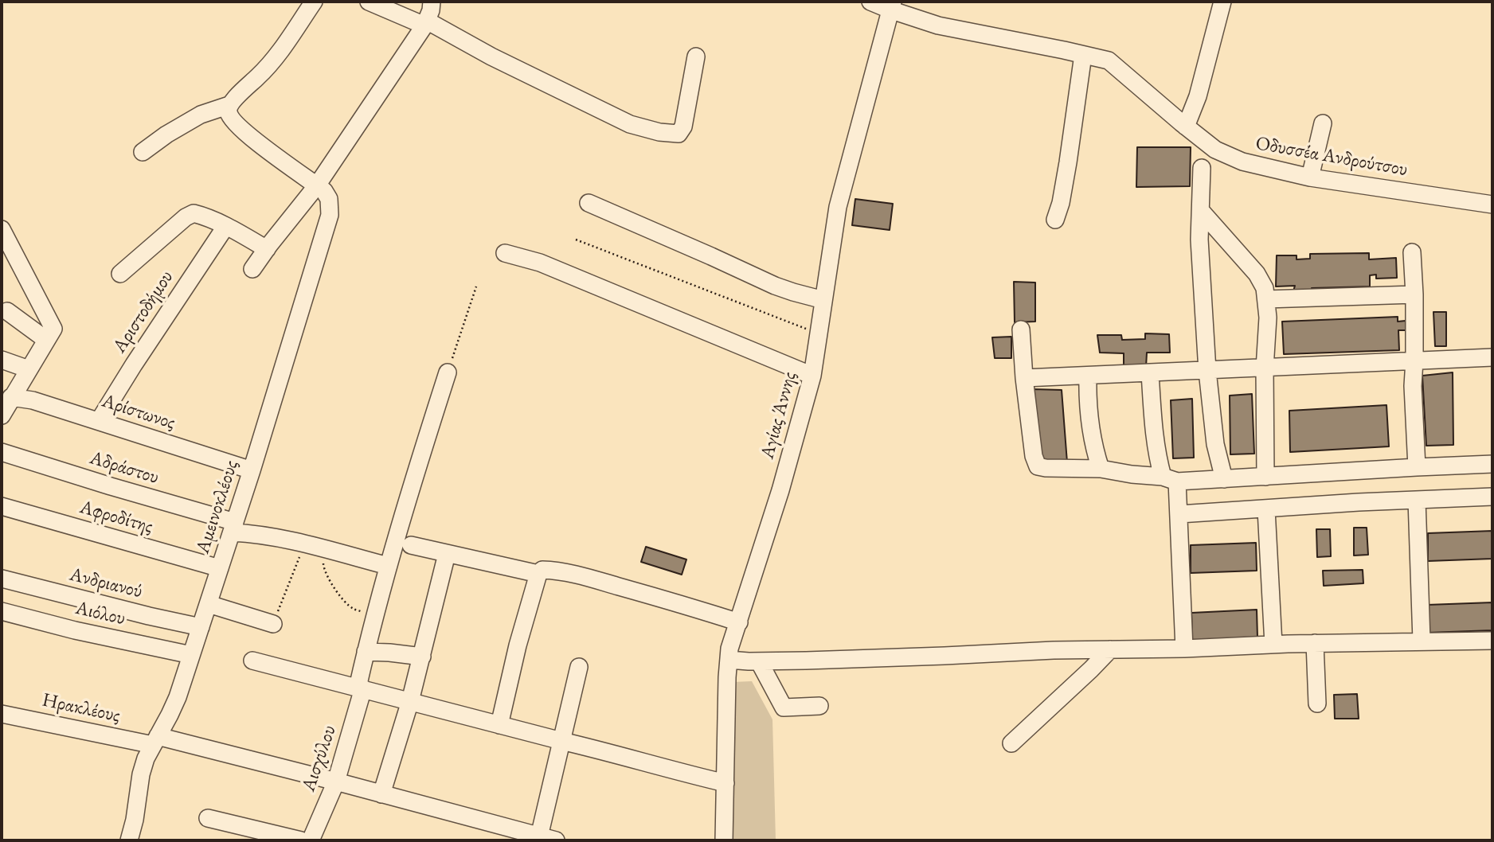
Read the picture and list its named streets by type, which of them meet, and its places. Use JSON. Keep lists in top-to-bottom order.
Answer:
{
  "streets": {
    "street": [
      "Οδυσσέα Ανδρούτσου",
      "Αριστοδήμου",
      "Αρίστωνος",
      "Αγίας Άννης",
      "Αδράστου",
      "Αμεινοκλέους",
      "Αφροδίτης",
      "Ανδριανού",
      "Αιόλου",
      "Ηρακλέους",
      "Αισχύλου"
    ]
  },
  "crossings": [
    ["Οδυσσέα Ανδρούτσου", "Αγίας Άννης"],
    ["Αριστοδήμου", "Αρίστωνος"],
    ["Αρίστωνος", "Αμεινοκλέους"],
    ["Αδράστου", "Αμεινοκλέους"],
    ["Αδράστου", "Αισχύλου"],
    ["Αμεινοκλέους", "Αφροδίτης"],
    ["Αμεινοκλέους", "Ανδριανού"],
    ["Αμεινοκλέους", "Αιόλου"],
    ["Αμεινοκλέους", "Ηρακλέους"],
    ["Ηρακλέους", "Αισχύλου"]
  ]
}
